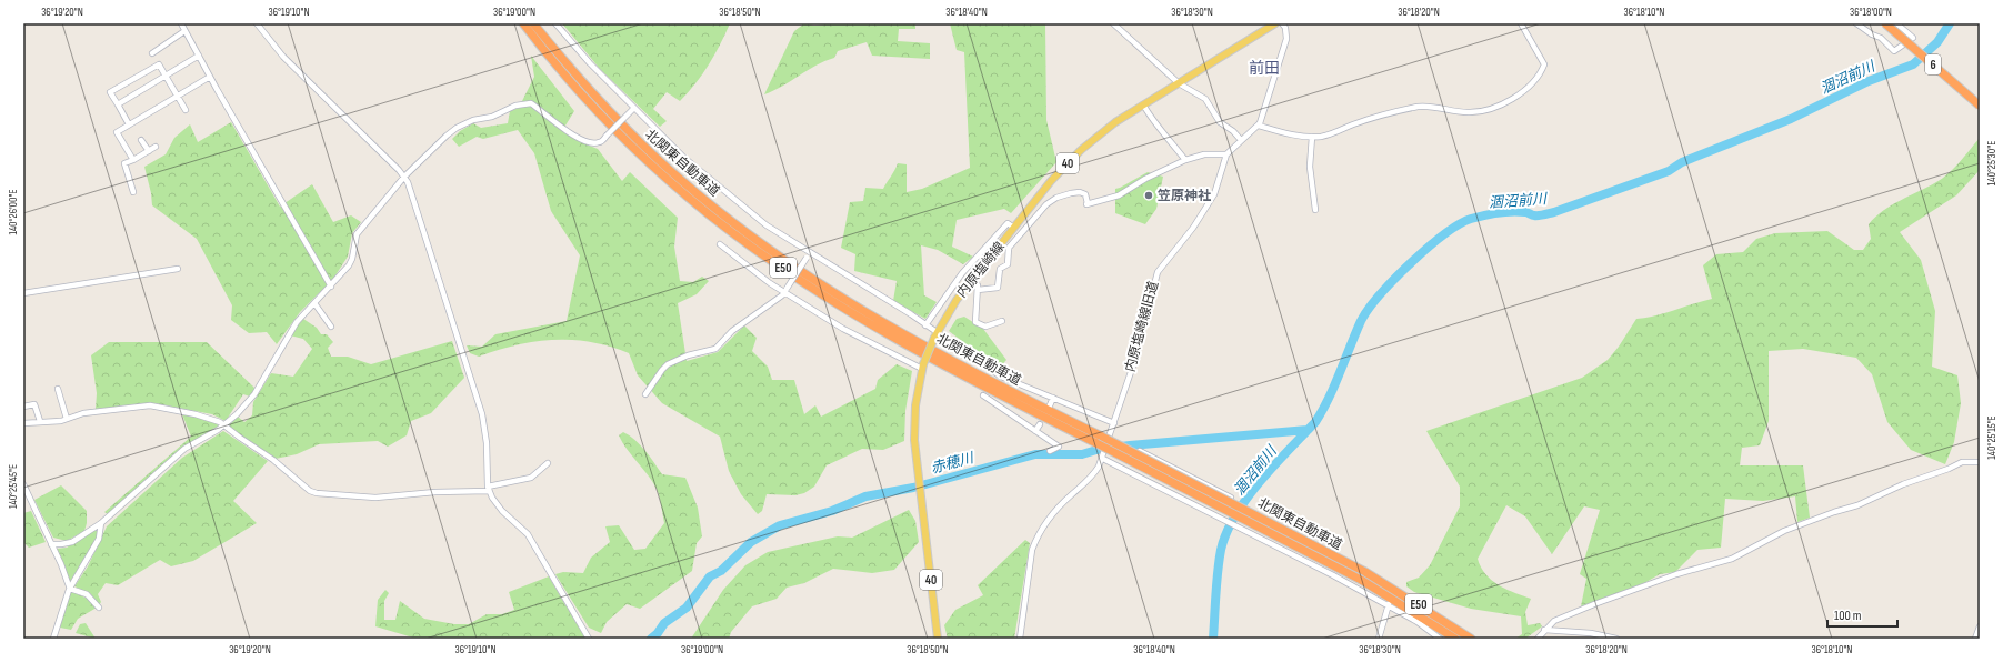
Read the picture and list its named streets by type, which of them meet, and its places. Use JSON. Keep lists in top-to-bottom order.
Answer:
{
  "streets": {
    "highway": ["6", "北関東自動車道", "E50"],
    "main road": ["40", "内原塩崎線"],
    "street": ["内原塩崎線旧道"]
  },
  "districts": ["前田"],
  "water": ["涸沼前川", "赤穂川"],
  "places": ["笠原神社"],
  "scale_bar": "100 m",
  "coordinates": [
    "36°19'20\"N",
    "36°19'10\"N",
    "36°19'00\"N",
    "36°18'50\"N",
    "36°18'40\"N",
    "36°18'30\"N",
    "36°18'20\"N",
    "36°18'10\"N",
    "36°18'00\"N",
    "140°25'30\"E",
    "140°26'00\"E",
    "140°25'15\"E",
    "140°25'45\"E"
  ]
}
